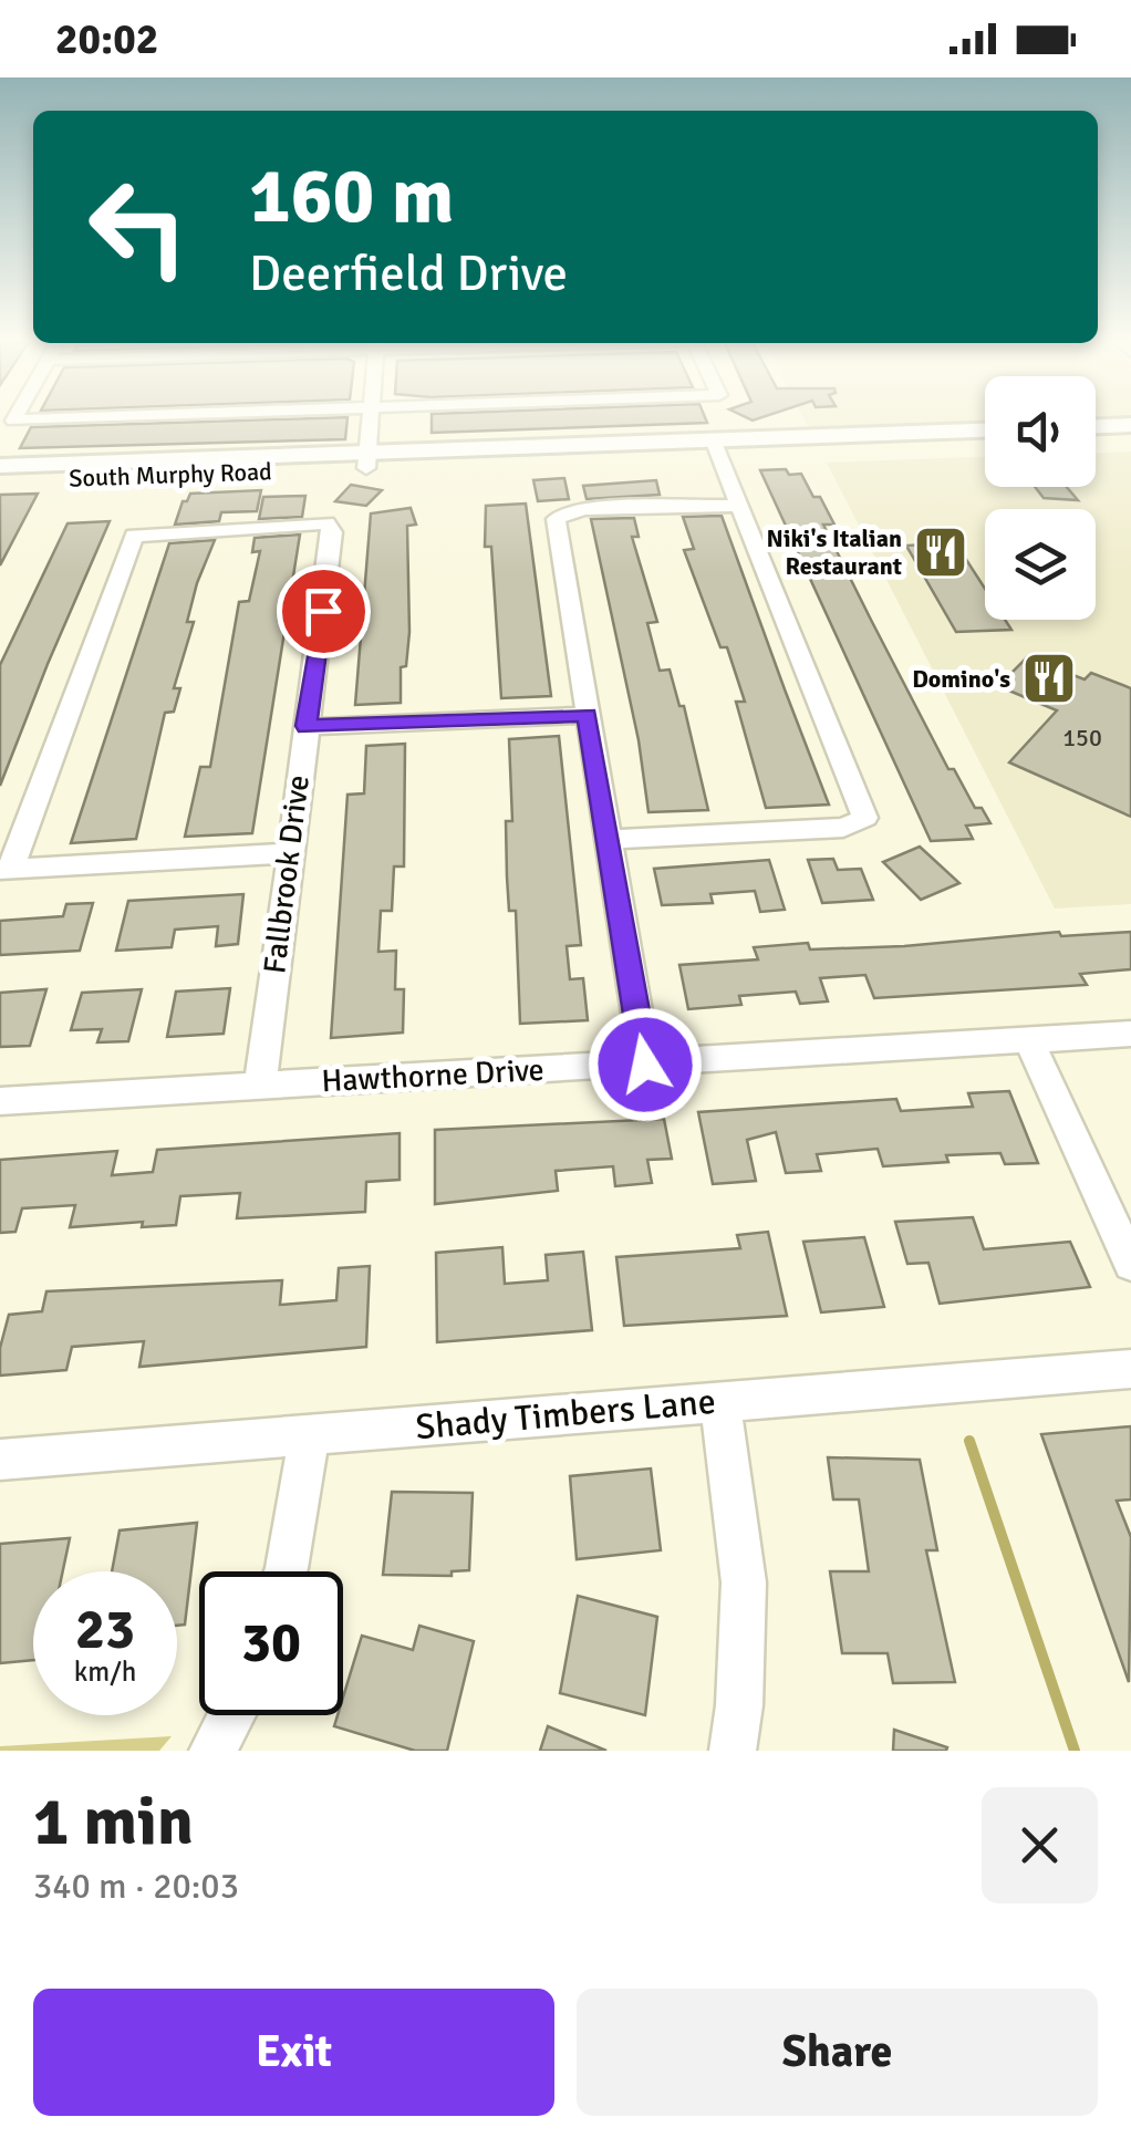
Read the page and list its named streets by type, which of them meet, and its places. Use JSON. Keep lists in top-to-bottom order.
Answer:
{
  "streets": {
    "main road": ["South Murphy Road"],
    "street": ["Fallbrook Drive", "Hawthorne Drive", "Shady Timbers Lane"]
  },
  "crossings": [
    ["Fallbrook Drive", "Hawthorne Drive"]
  ],
  "places": {
    "restaurant": ["Niki's Italian Restaurant", "Domino's"]
  },
  "house_numbers": ["150"],
  "page": {
    "status": "20:02",
    "turn": ["160 m", "Deerfield Drive"],
    "speed": "23 km/h",
    "limit": "30",
    "heading": ["1 min", "340 m · 20:03"],
    "buttons": ["Exit", "Share"]
  }
}
